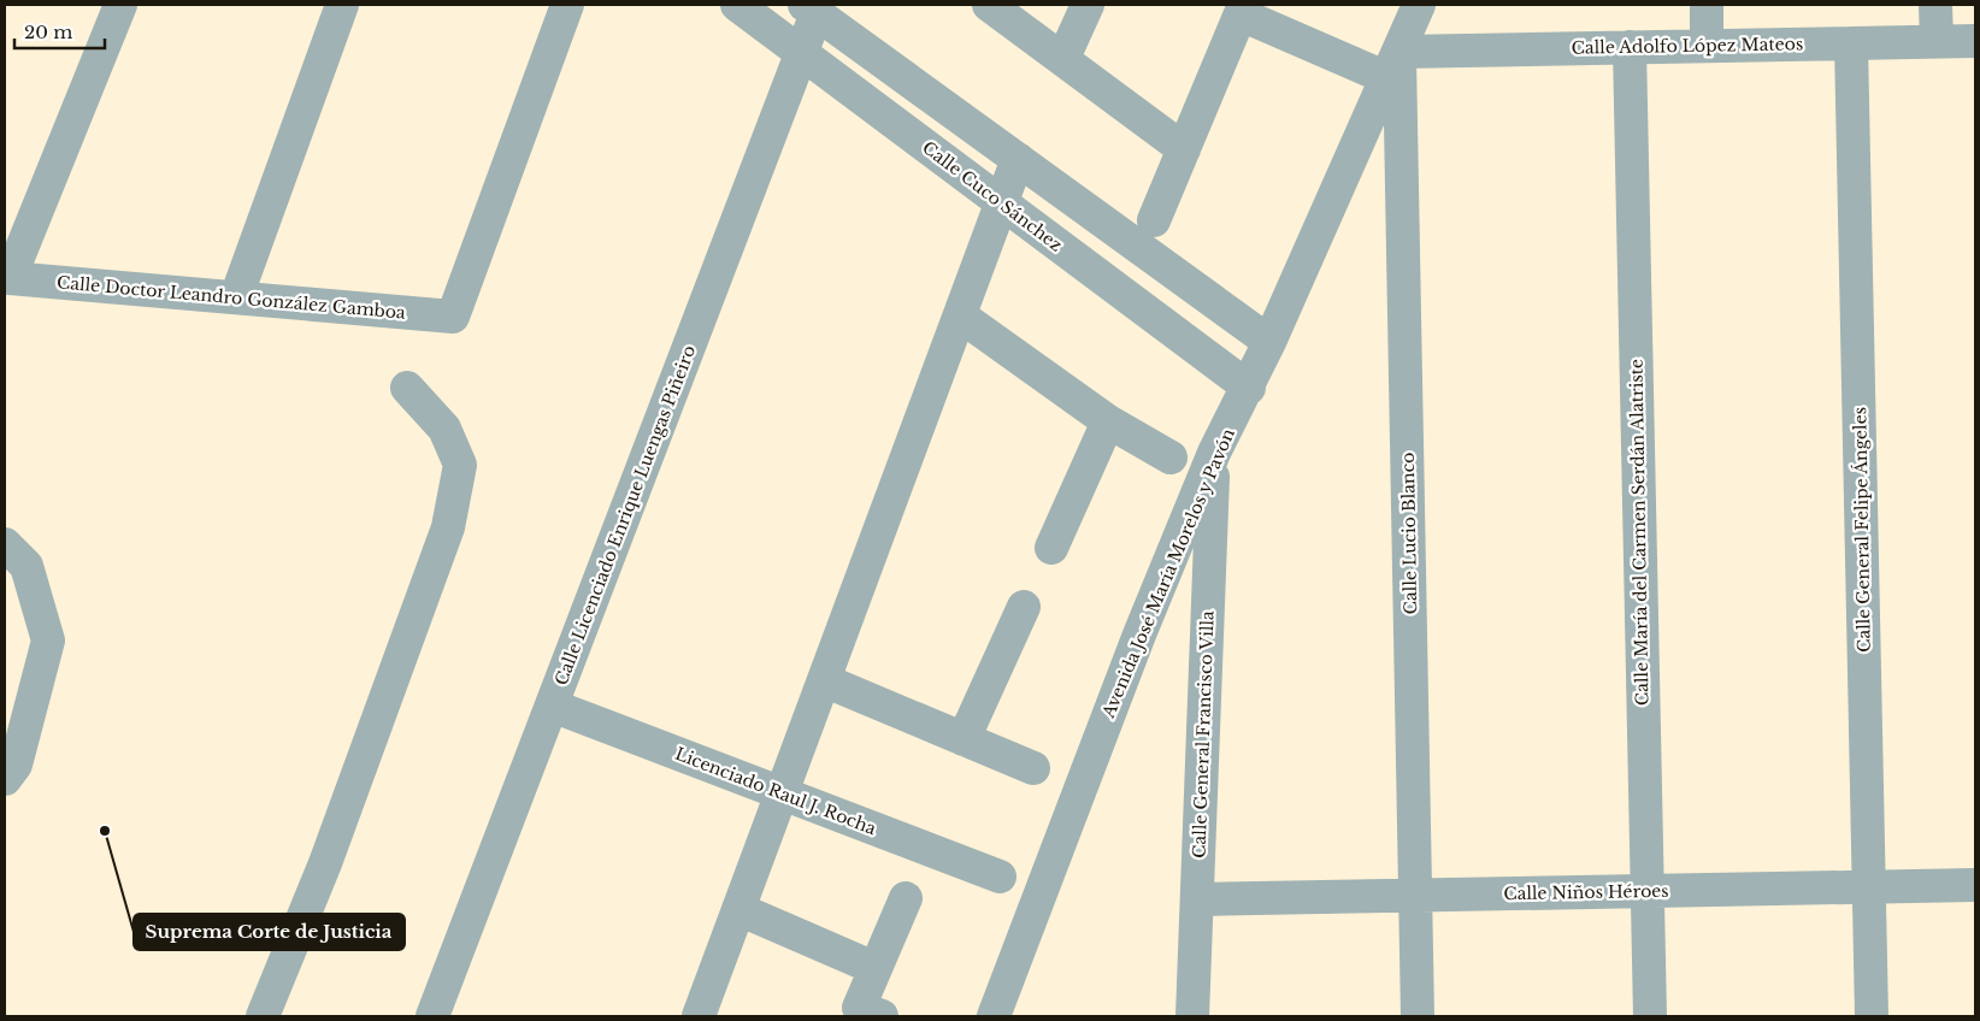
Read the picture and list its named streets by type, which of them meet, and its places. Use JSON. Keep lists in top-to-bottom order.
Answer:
{
  "streets": {
    "street": [
      "Calle Adolfo López Mateos",
      "Calle Cuco Sánchez",
      "Calle Doctor Leandro González Gamboa",
      "Calle Licenciado Enrique Luengas Piñeiro",
      "Calle General Felipe Ángeles",
      "Calle María del Carmen Serdán Alatriste",
      "Calle Lucio Blanco",
      "Avenida José María Morelos y Pavón",
      "Calle General Francisco Villa",
      "Licenciado Raul J. Rocha",
      "Calle Niños Héroes"
    ]
  },
  "crossings": [
    ["Calle Adolfo López Mateos", "Calle General Felipe Ángeles"],
    ["Calle Adolfo López Mateos", "Calle María del Carmen Serdán Alatriste"],
    ["Calle Adolfo López Mateos", "Calle Lucio Blanco"],
    ["Calle Adolfo López Mateos", "Avenida José María Morelos y Pavón"],
    ["Calle Cuco Sánchez", "Calle Licenciado Enrique Luengas Piñeiro"],
    ["Calle Cuco Sánchez", "Avenida José María Morelos y Pavón"],
    ["Calle Licenciado Enrique Luengas Piñeiro", "Licenciado Raul J. Rocha"],
    ["Calle General Felipe Ángeles", "Calle Niños Héroes"],
    ["Calle María del Carmen Serdán Alatriste", "Calle Niños Héroes"],
    ["Calle Lucio Blanco", "Avenida José María Morelos y Pavón"],
    ["Calle Lucio Blanco", "Calle Niños Héroes"],
    ["Avenida José María Morelos y Pavón", "Calle General Francisco Villa"],
    ["Calle General Francisco Villa", "Calle Niños Héroes"]
  ],
  "places": ["Suprema Corte de Justicia"],
  "scale_bar": "20 m"
}
